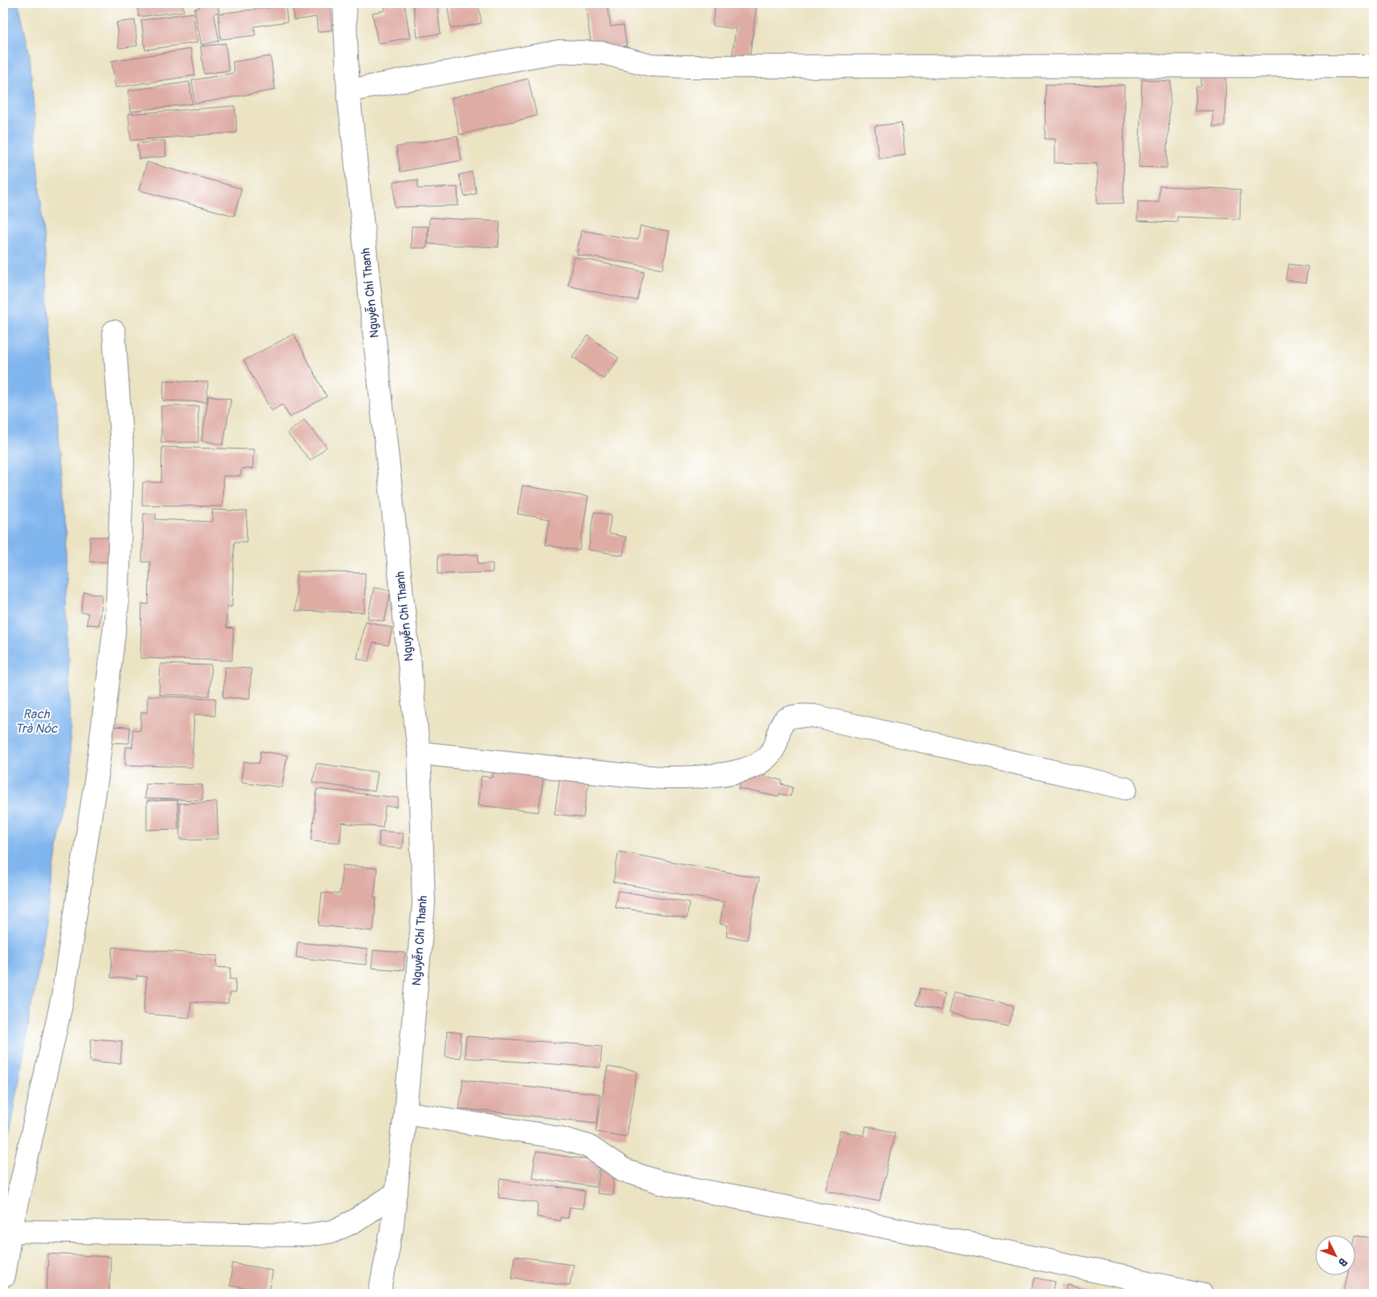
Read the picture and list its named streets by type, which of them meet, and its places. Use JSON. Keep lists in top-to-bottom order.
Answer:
{
  "streets": {
    "street": ["Nguyễn Chí Thanh"]
  },
  "water": ["Rạch Trà Nóc"],
  "north": "bottom right"
}
